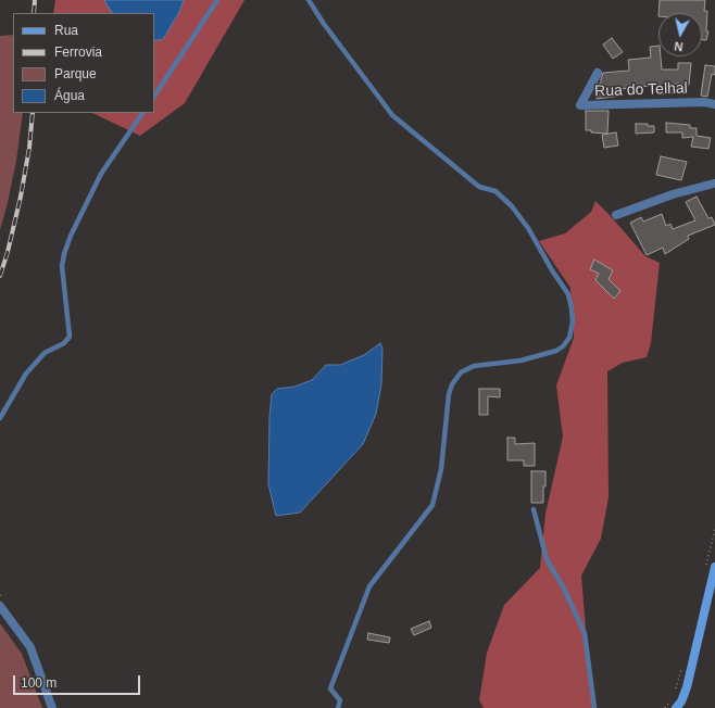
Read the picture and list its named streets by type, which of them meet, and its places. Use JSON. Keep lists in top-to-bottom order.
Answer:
{
  "streets": {
    "street": ["Rua do Telhal"]
  },
  "legend": [
    "Rua",
    "Ferrovia",
    "Parque",
    "Água"
  ],
  "scale_bar": "100 m",
  "north": "bottom"
}
